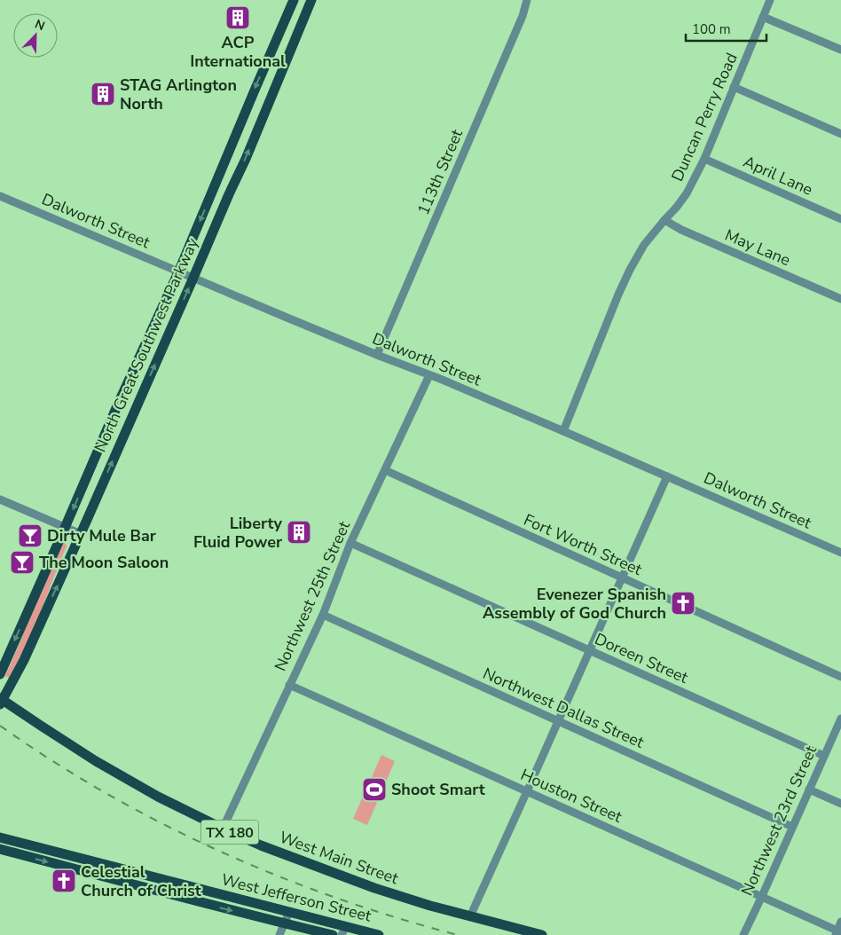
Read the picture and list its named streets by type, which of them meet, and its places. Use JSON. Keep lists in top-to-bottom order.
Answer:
{
  "streets": {
    "main road": [
      "North Great Southwest Parkway",
      "TX 180",
      "West Main Street",
      "West Jefferson Street"
    ],
    "street": [
      "Duncan Perry Road",
      "113th Street",
      "April Lane",
      "Dalworth Street",
      "May Lane",
      "Fort Worth Street",
      "Northwest 25th Street",
      "Doreen Street",
      "Northwest Dallas Street",
      "Houston Street",
      "Northwest 23rd Street"
    ]
  },
  "crossings": [
    ["Duncan Perry Road", "April Lane"],
    ["Duncan Perry Road", "Dalworth Street"],
    ["Duncan Perry Road", "May Lane"],
    ["113th Street", "Dalworth Street"],
    ["Dalworth Street", "North Great Southwest Parkway"],
    ["Dalworth Street", "Northwest 25th Street"],
    ["North Great Southwest Parkway", "West Main Street"],
    ["Fort Worth Street", "Northwest 25th Street"],
    ["Northwest 25th Street", "Doreen Street"],
    ["Northwest 25th Street", "Northwest Dallas Street"],
    ["Northwest 25th Street", "Houston Street"],
    ["Northwest 25th Street", "West Main Street"],
    ["Doreen Street", "Northwest 23rd Street"],
    ["Northwest Dallas Street", "Northwest 23rd Street"],
    ["Houston Street", "Northwest 23rd Street"]
  ],
  "places": {
    "building": ["ACP International", "STAG Arlington North", "Liberty Fluid Power"],
    "bar": ["Dirty Mule Bar", "The Moon Saloon"],
    "church": ["Evenezer Spanish Assembly of God Church", "Celestial Church of Christ"],
    "sports": ["Shoot Smart"]
  },
  "scale_bar": "100 m",
  "north": "top right"
}
